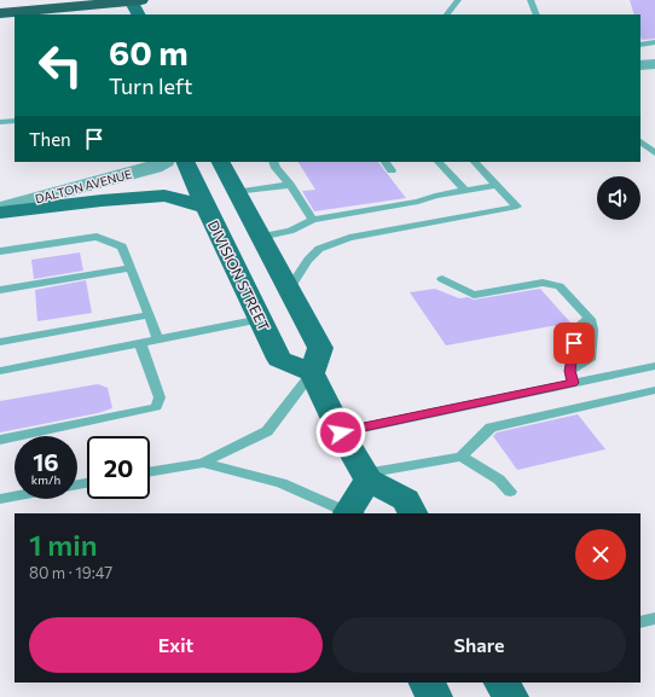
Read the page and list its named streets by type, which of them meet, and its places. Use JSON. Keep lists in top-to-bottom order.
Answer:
{
  "streets": {
    "main road": ["DIVISION STREET"],
    "street": ["DALTON AVENUE"]
  },
  "page": {
    "turn": ["60 m", "Turn left"],
    "then": "Then",
    "speed": "16 km/h",
    "limit": "20",
    "heading": ["1 min", "80 m · 19:47"],
    "buttons": ["Exit", "Share"]
  }
}
